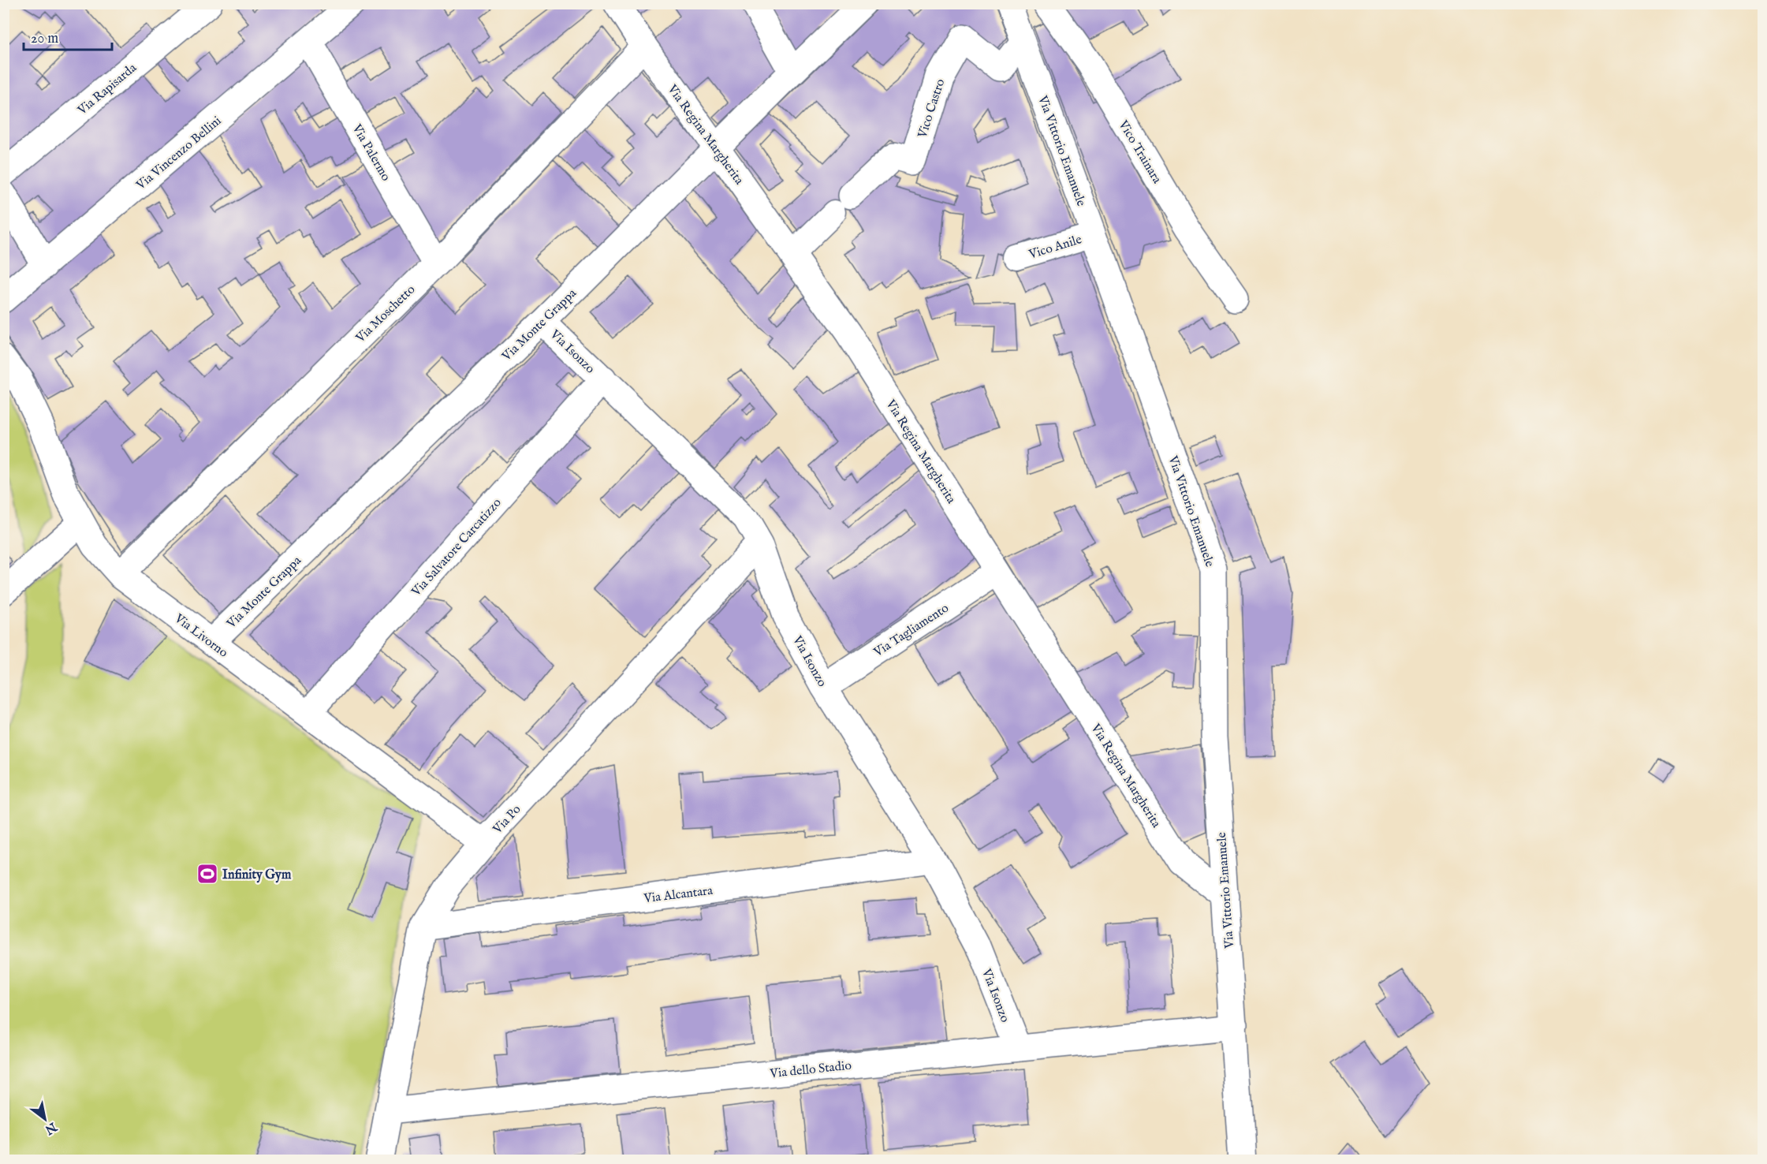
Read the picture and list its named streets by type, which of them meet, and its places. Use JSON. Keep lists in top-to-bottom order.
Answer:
{
  "streets": {
    "street": [
      "Via Rapisarda",
      "Vico Castro",
      "Via Regina Margherita",
      "Via Vittorio Emanuele",
      "Vico Trainara",
      "Via Vincenzo Bellini",
      "Via Palermo",
      "Vico Anile",
      "Via Moschetto",
      "Via Monte Grappa",
      "Via Isonzo",
      "Via Salvatore Carcatizzo",
      "Via Tagliamento",
      "Via Livorno",
      "Via Po",
      "Via Alcantara",
      "Via dello Stadio"
    ]
  },
  "crossings": [
    ["Vico Castro", "Via Regina Margherita"],
    ["Vico Castro", "Via Vittorio Emanuele"],
    ["Via Regina Margherita", "Via Vittorio Emanuele"],
    ["Via Regina Margherita", "Via Moschetto"],
    ["Via Regina Margherita", "Via Monte Grappa"],
    ["Via Regina Margherita", "Via Tagliamento"],
    ["Via Vittorio Emanuele", "Vico Anile"],
    ["Via Vittorio Emanuele", "Via dello Stadio"],
    ["Via Vincenzo Bellini", "Via Palermo"],
    ["Via Palermo", "Via Moschetto"],
    ["Via Moschetto", "Via Livorno"],
    ["Via Monte Grappa", "Via Isonzo"],
    ["Via Monte Grappa", "Via Livorno"],
    ["Via Isonzo", "Via Salvatore Carcatizzo"],
    ["Via Isonzo", "Via Tagliamento"],
    ["Via Isonzo", "Via Po"],
    ["Via Isonzo", "Via Alcantara"],
    ["Via Isonzo", "Via dello Stadio"],
    ["Via Salvatore Carcatizzo", "Via Livorno"],
    ["Via Livorno", "Via Po"],
    ["Via Po", "Via Alcantara"],
    ["Via Po", "Via dello Stadio"]
  ],
  "places": {
    "sports": ["Infinity Gym"]
  },
  "scale_bar": "20 m",
  "north": "bottom right"
}
